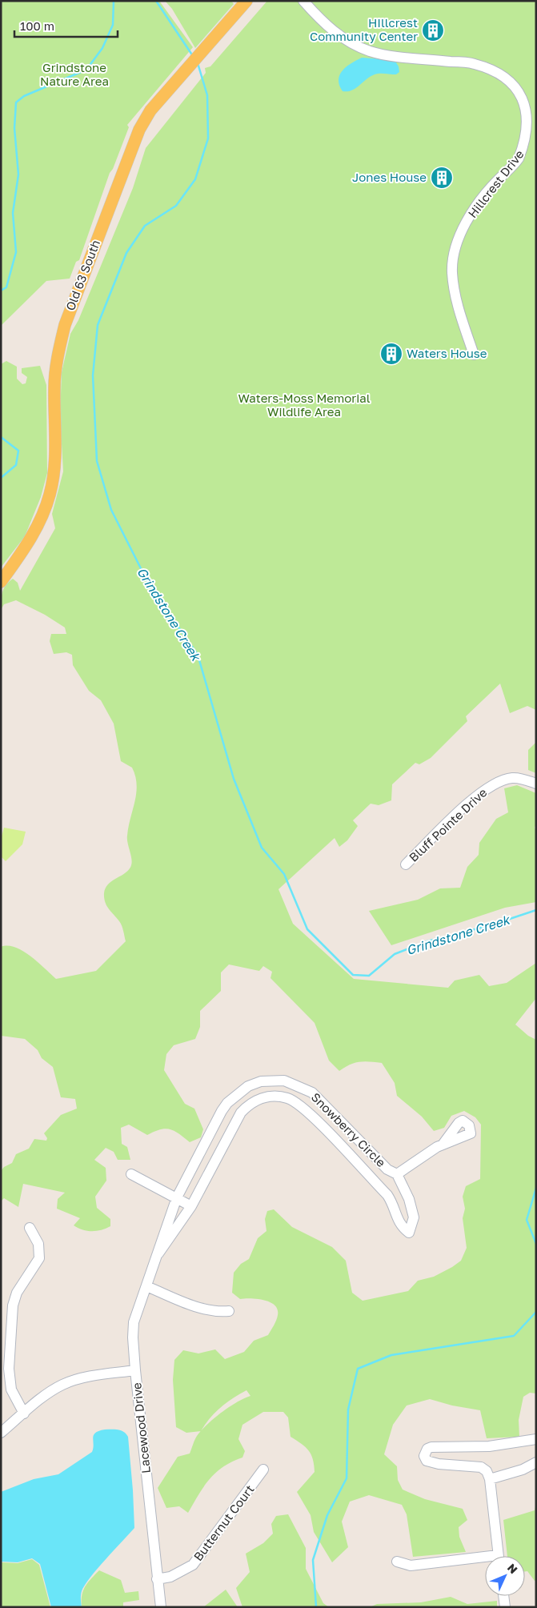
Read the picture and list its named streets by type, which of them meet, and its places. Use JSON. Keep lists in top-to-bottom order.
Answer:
{
  "streets": {
    "main road": ["Old 63 South"],
    "street": [
      "Hillcrest Drive",
      "Bluff Pointe Drive",
      "Snowberry Circle",
      "Lacewood Drive",
      "Butternut Court"
    ]
  },
  "crossings": [
    ["Snowberry Circle", "Lacewood Drive"],
    ["Lacewood Drive", "Butternut Court"]
  ],
  "water": ["Grindstone Creek"],
  "parks": ["Grindstone Nature Area", "Waters-Moss Memorial Wildlife Area"],
  "places": {
    "building": ["HIllcrest Community Center", "Jones House", "Waters House"]
  },
  "scale_bar": "100 m",
  "north": "top right"
}
